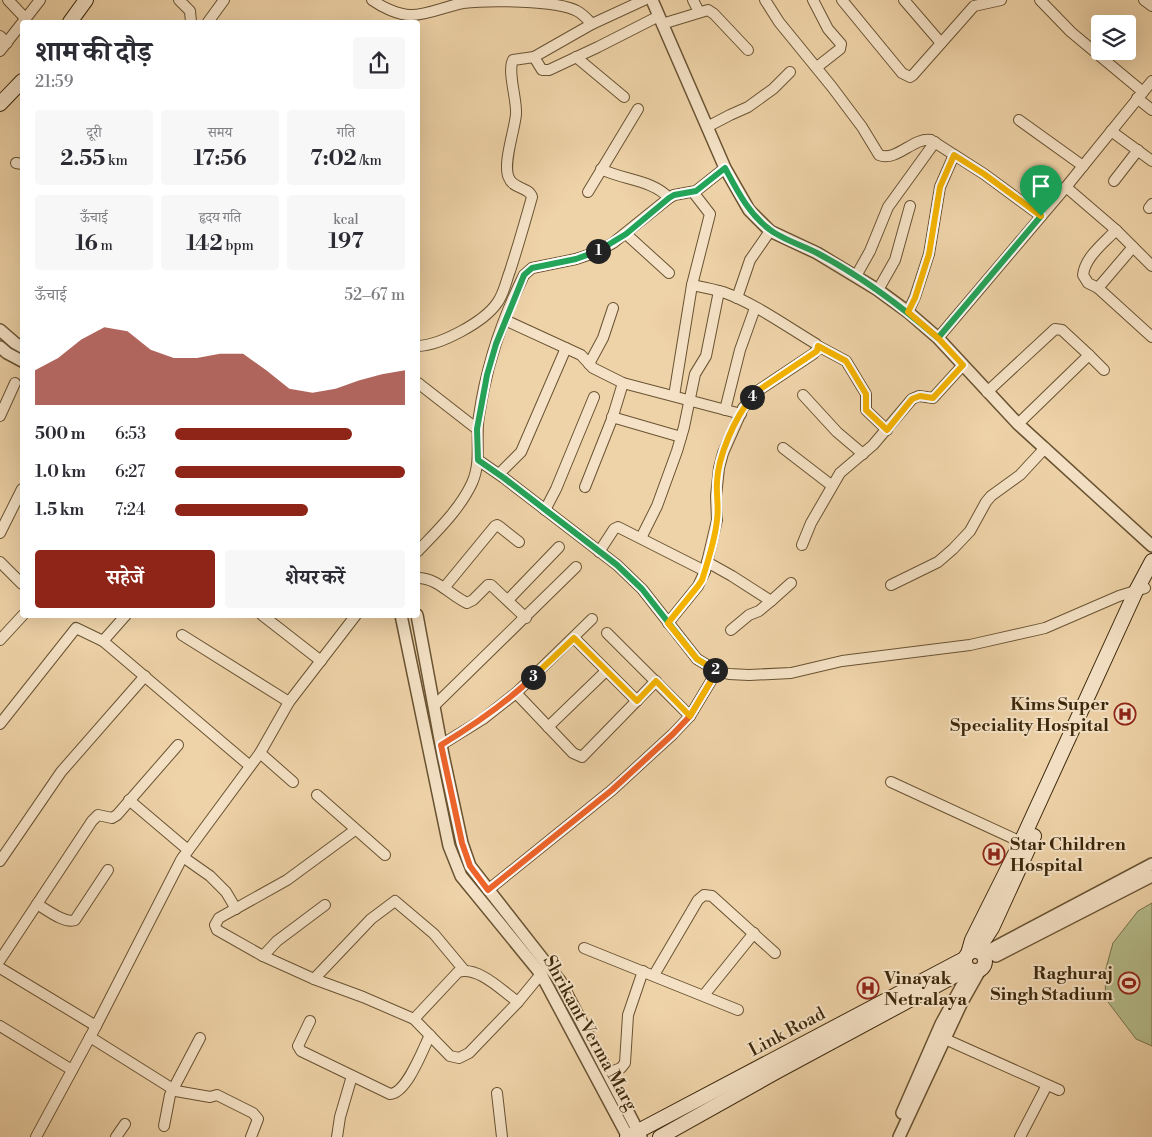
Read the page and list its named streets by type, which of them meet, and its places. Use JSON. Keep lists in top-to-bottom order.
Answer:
{
  "streets": {
    "main road": ["Link Road"],
    "street": ["Shrikant Verma Marg"]
  },
  "crossings": [
    ["Link Road", "Shrikant Verma Marg"]
  ],
  "places": {
    "hospital": ["Kims Super Speciality Hospital", "Star Children Hospital", "Vinayak Netralaya"],
    "sports": ["Raghuraj Singh Stadium"]
  },
  "page": {
    "heading": ["शाम की दौड़", "21:59"],
    "stats": [
      ["दूरी", "2.55 km"],
      ["समय", "17:56"],
      ["गति", "7:02 /km"],
      ["ऊँचाई", "16 m"],
      ["हृदय गति", "142 bpm"],
      ["kcal", "197"]
    ],
    "pins": [
      "1",
      "4",
      "2",
      "3"
    ],
    "chart": ["ऊँचाई", "52–67 m"],
    "list": [
      {
        "name": "500 m",
        "note": "6:53"
      },
      {
        "name": "1.0 km",
        "note": "6:27"
      },
      {
        "name": "1.5 km",
        "note": "7:24"
      }
    ],
    "buttons": ["सहेजें", "शेयर करें"]
  }
}
